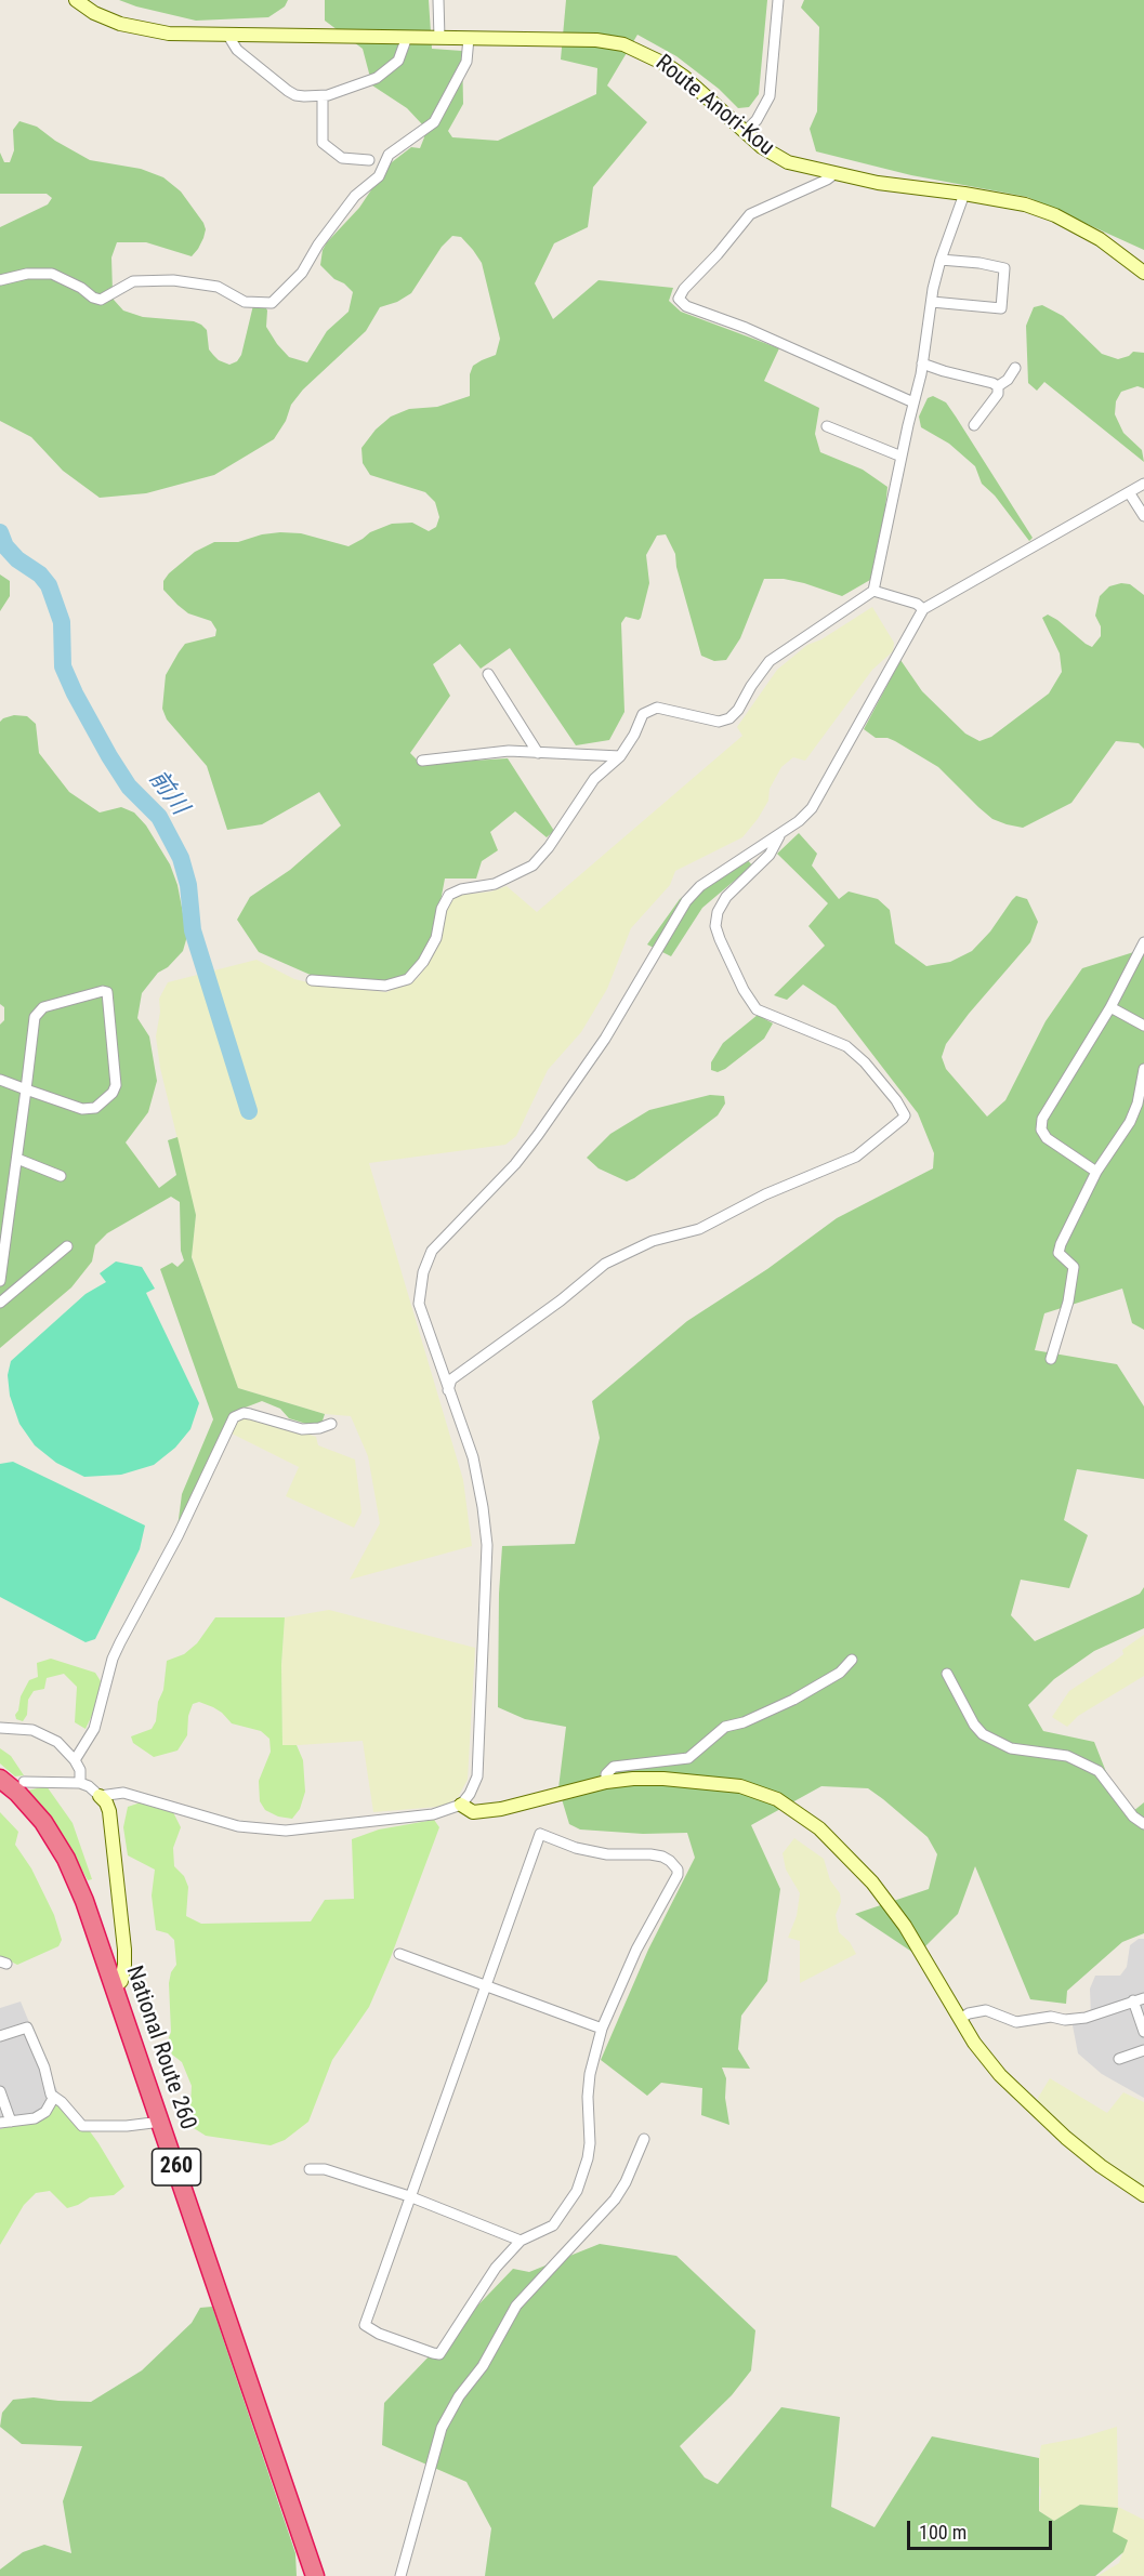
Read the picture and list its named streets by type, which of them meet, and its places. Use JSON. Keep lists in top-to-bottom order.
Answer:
{
  "streets": {
    "highway": ["National Route 260", "260"],
    "main road": ["Route Anori-Kou"]
  },
  "water": ["前川"],
  "scale_bar": "100 m"
}
